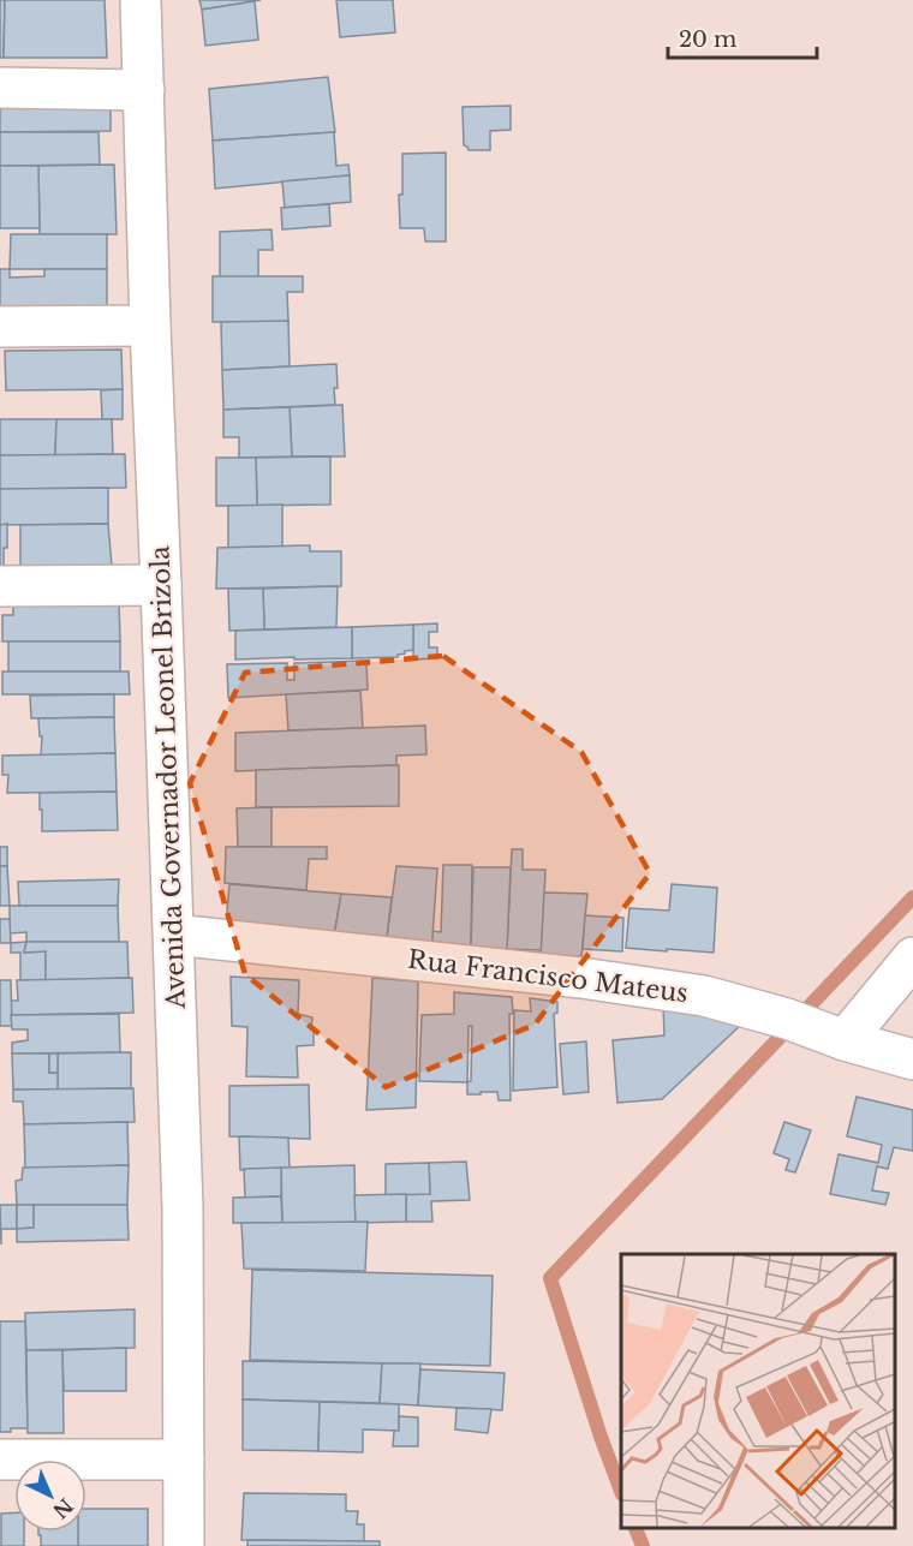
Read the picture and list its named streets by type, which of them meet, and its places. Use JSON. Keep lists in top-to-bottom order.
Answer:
{
  "streets": {
    "street": ["Avenida Governador Leonel Brizola", "Rua Francisco Mateus"]
  },
  "crossings": [
    ["Avenida Governador Leonel Brizola", "Rua Francisco Mateus"]
  ],
  "scale_bar": "20 m",
  "north": "bottom right"
}
